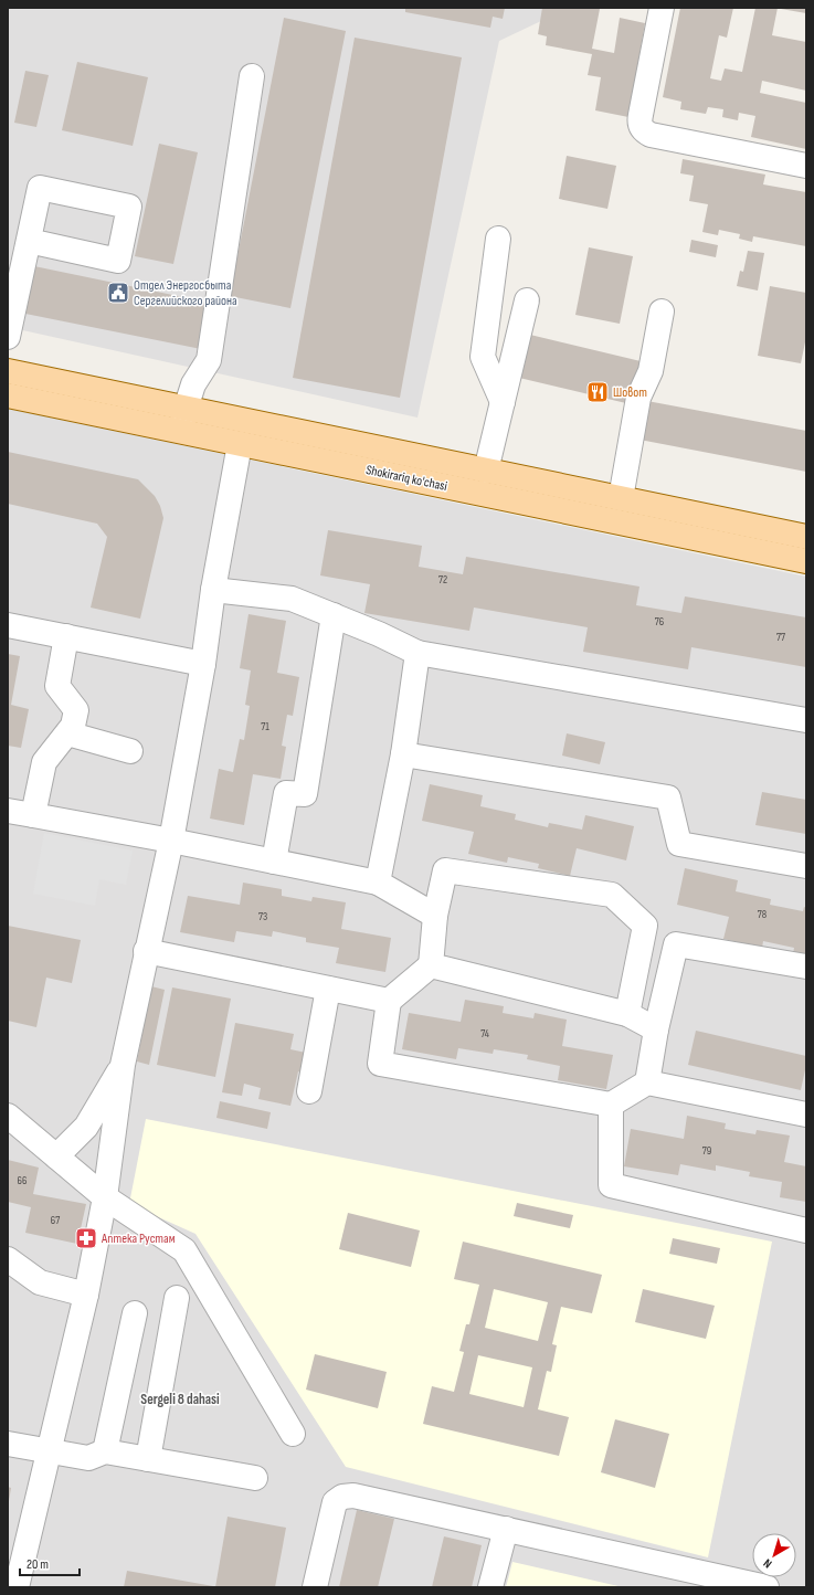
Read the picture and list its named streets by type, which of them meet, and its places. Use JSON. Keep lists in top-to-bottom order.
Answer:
{
  "streets": {
    "main road": ["Shokirariq ko'chasi"]
  },
  "districts": ["Sergeli 8 dahasi"],
  "places": {
    "public building": ["Отдел Энергосбыта Сергелийского района"],
    "restaurant": ["Шовот"],
    "pharmacy": ["Аптека Рустам"]
  },
  "house_numbers": [
    "72",
    "76",
    "77",
    "71",
    "78",
    "73",
    "74",
    "79",
    "66",
    "67"
  ],
  "scale_bar": "20 m",
  "north": "bottom left"
}
